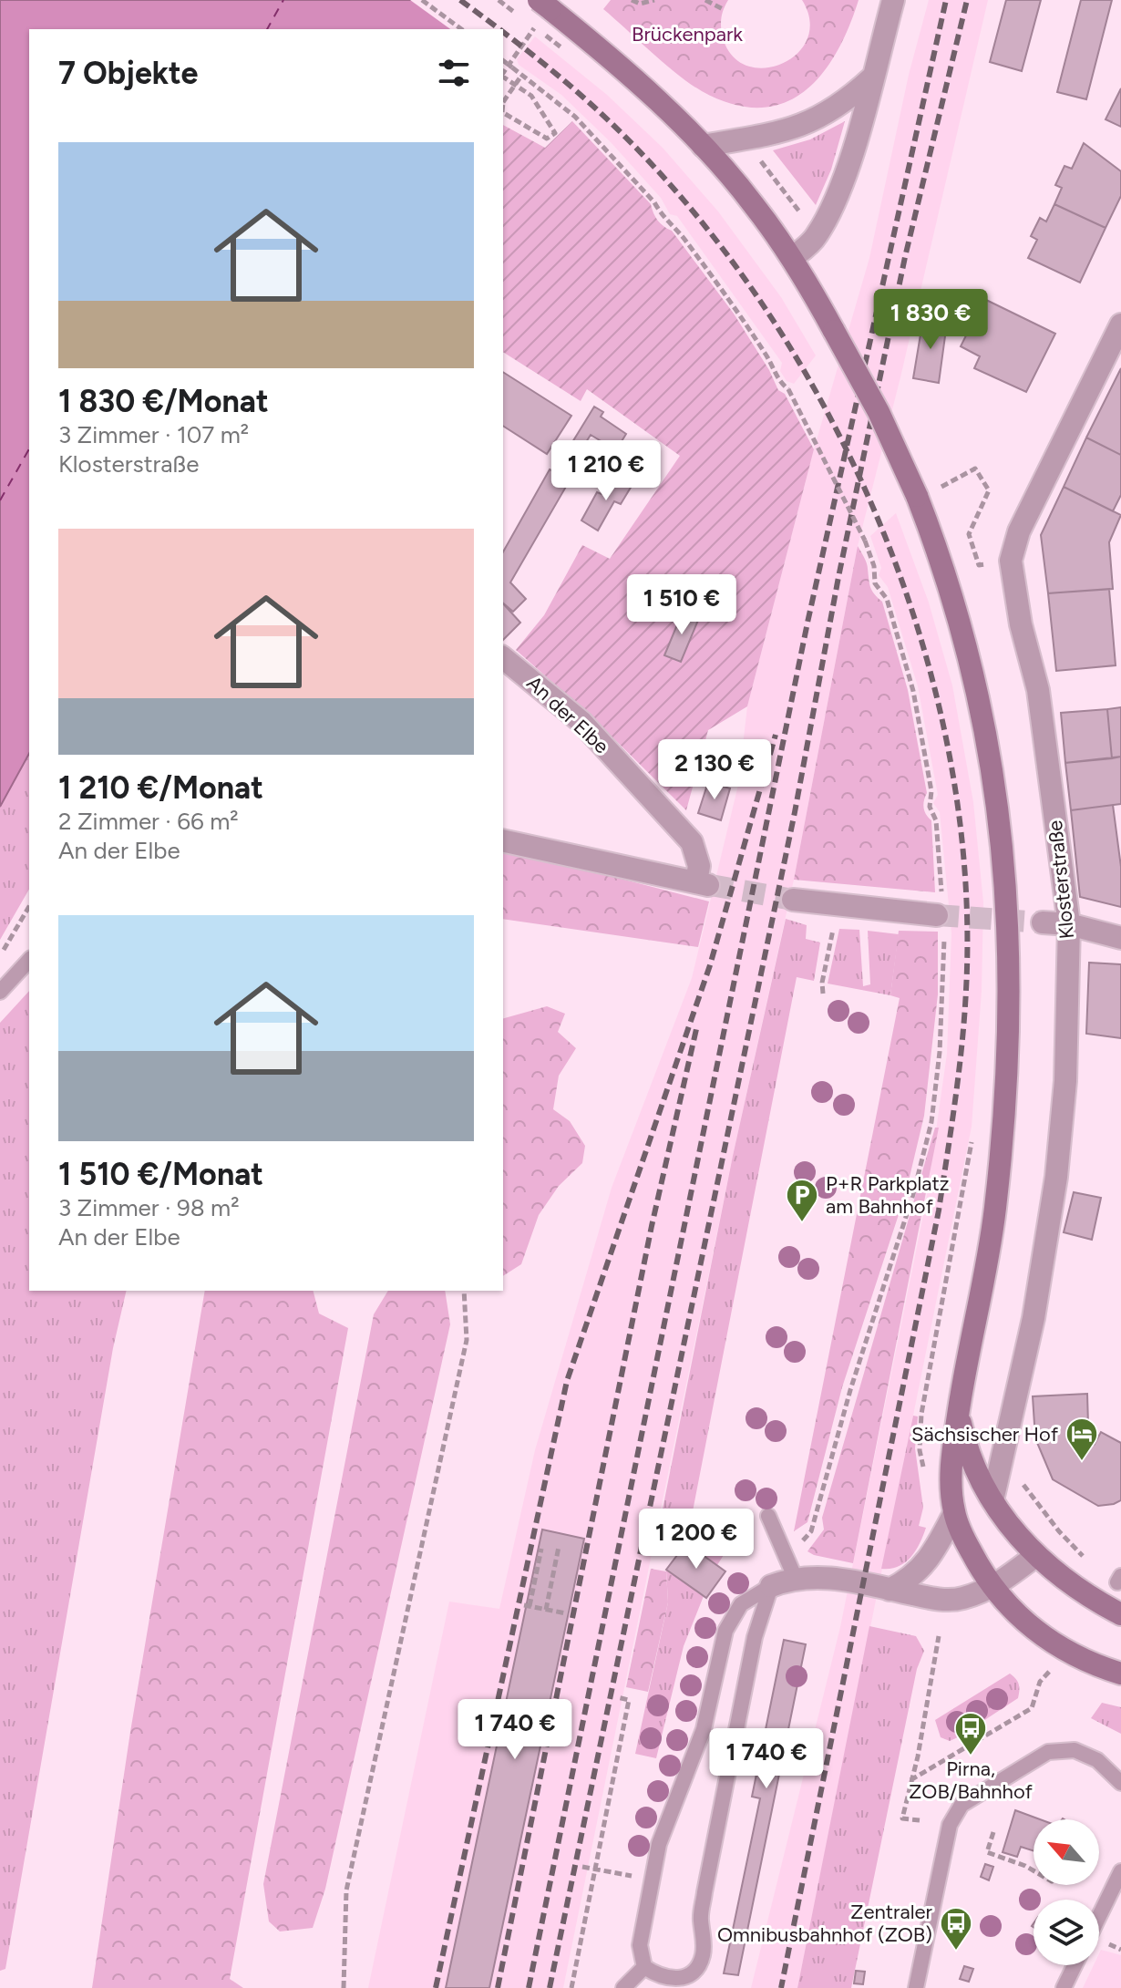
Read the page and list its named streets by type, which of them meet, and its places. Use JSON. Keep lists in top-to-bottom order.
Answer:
{
  "streets": {
    "street": ["An der Elbe", "Klosterstraße"]
  },
  "parks": ["Brückenpark"],
  "places": {
    "parking": ["P+R Parkplatz am Bahnhof"],
    "hotel": ["Sächsischer Hof"],
    "bus stop": ["Pirna, ZOB/Bahnhof", "Zentraler Omnibusbahnhof (ZOB)"]
  },
  "north": "top left",
  "page": {
    "heading": "7 Objekte",
    "list": [
      {
        "name": "1 830 €/Monat",
        "note": "3 Zimmer · 107 m² · Klosterstraße"
      },
      {
        "name": "1 210 €/Monat",
        "note": "2 Zimmer · 66 m² · An der Elbe"
      },
      {
        "name": "1 510 €/Monat",
        "note": "3 Zimmer · 98 m² · An der Elbe"
      }
    ],
    "price": [
      "1 830 €",
      "1 210 €",
      "1 510 €",
      "2 130 €",
      "1 200 €",
      "1 740 €",
      "1 740 €"
    ]
  }
}
